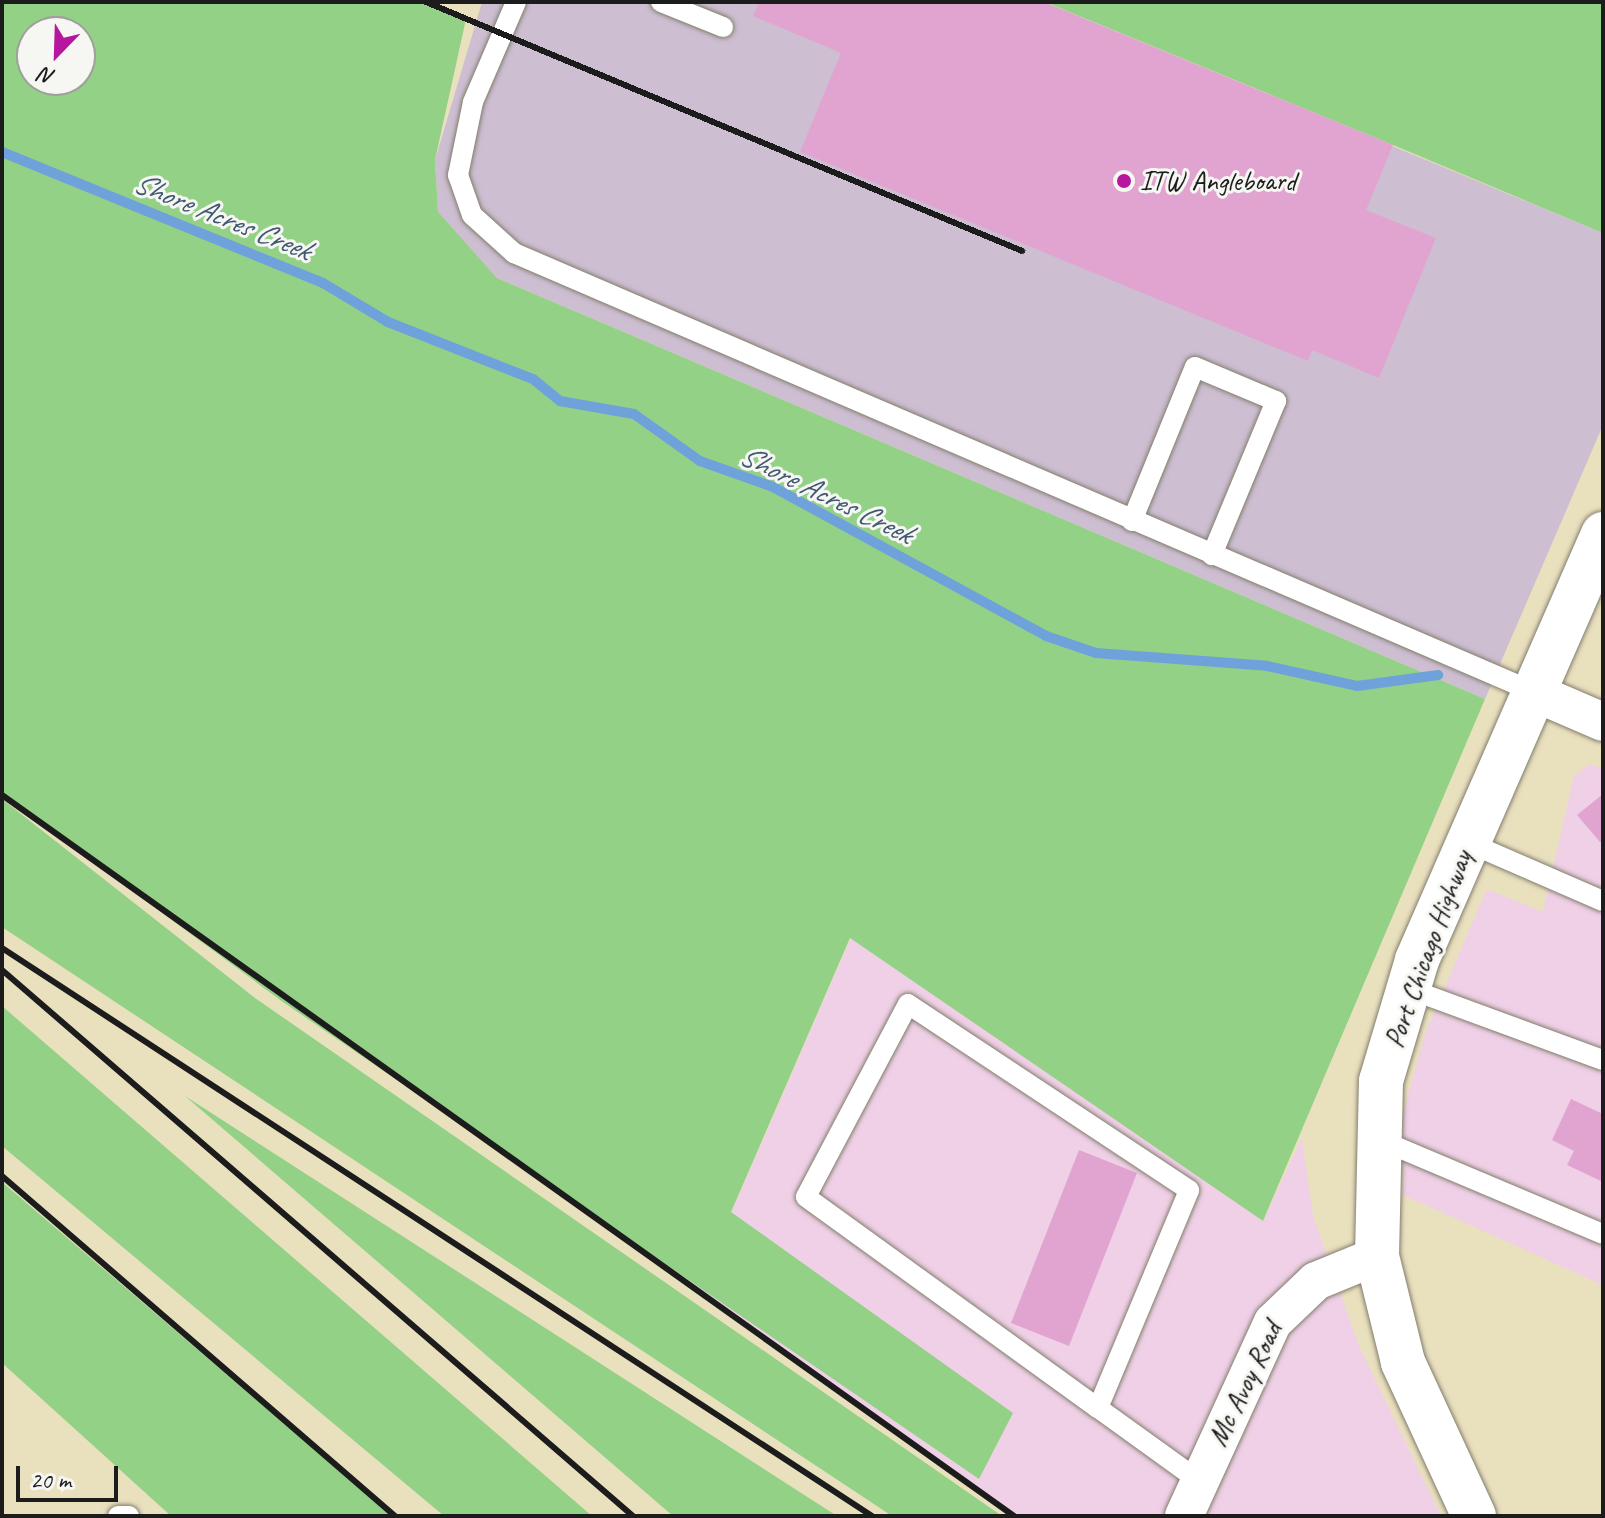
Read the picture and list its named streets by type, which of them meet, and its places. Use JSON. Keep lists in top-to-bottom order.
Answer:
{
  "streets": {
    "street": ["Port Chicago Highway", "Mc Avoy Road"]
  },
  "crossings": [
    ["Port Chicago Highway", "Mc Avoy Road"]
  ],
  "water": ["Shore Acres Creek"],
  "places": ["ITW Angleboard"],
  "scale_bar": "20 m",
  "north": "bottom left"
}
